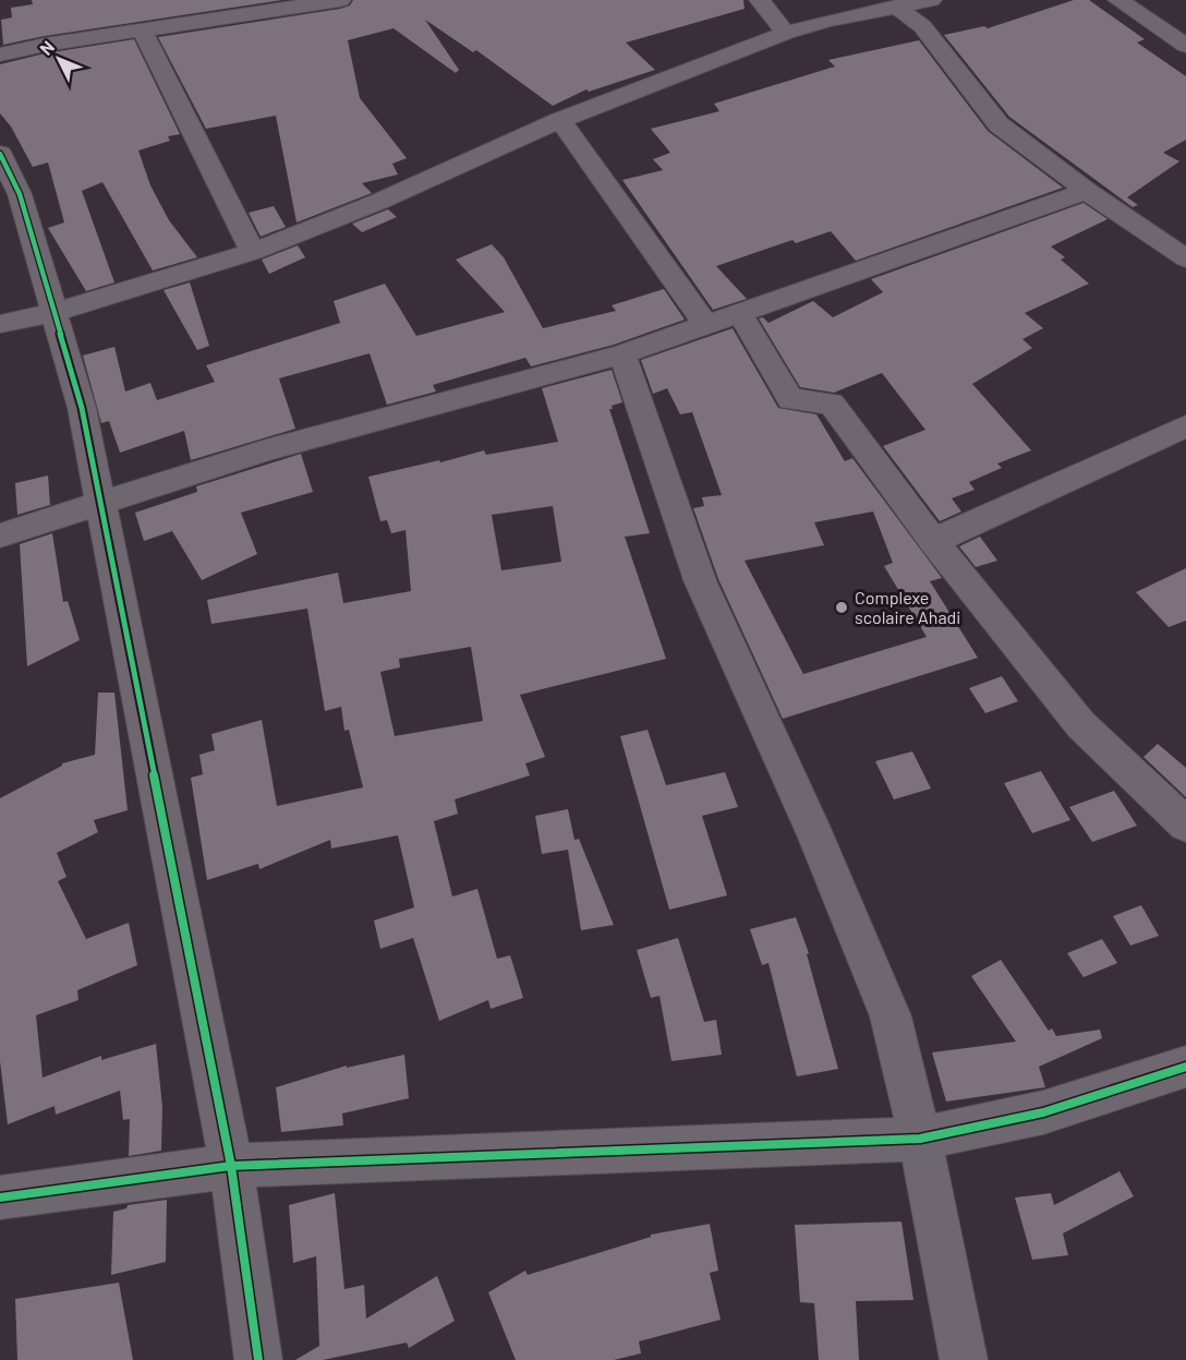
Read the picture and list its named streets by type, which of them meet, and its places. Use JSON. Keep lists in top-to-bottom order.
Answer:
{
  "places": ["Complexe scolaire Ahadi"],
  "north": "top left"
}
